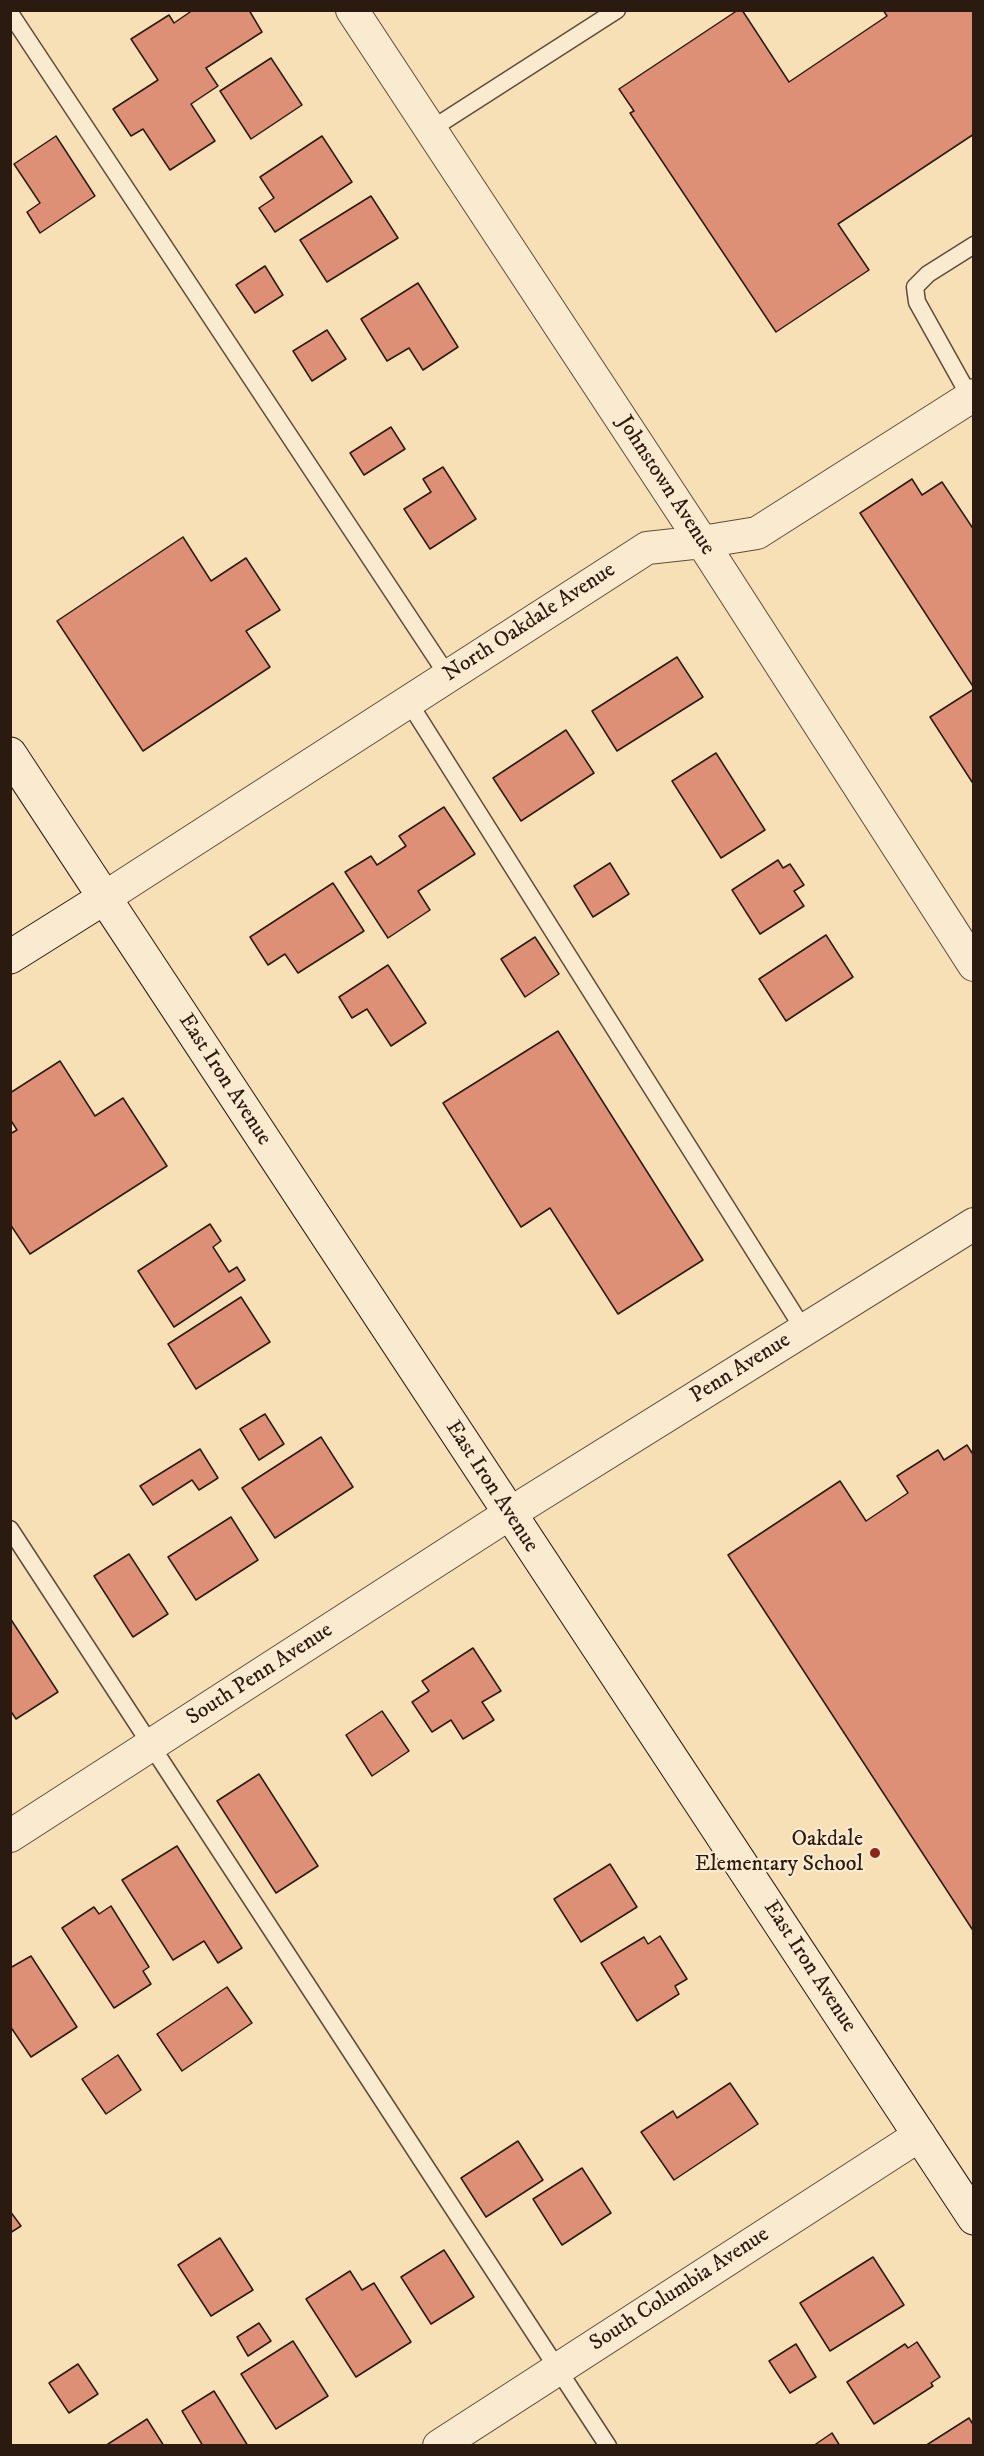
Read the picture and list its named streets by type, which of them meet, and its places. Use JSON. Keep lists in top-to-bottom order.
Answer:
{
  "streets": {
    "street": [
      "Johnstown Avenue",
      "North Oakdale Avenue",
      "East Iron Avenue",
      "Penn Avenue",
      "South Penn Avenue",
      "South Columbia Avenue"
    ]
  },
  "crossings": [
    ["Johnstown Avenue", "North Oakdale Avenue"],
    ["North Oakdale Avenue", "East Iron Avenue"],
    ["East Iron Avenue", "Penn Avenue"],
    ["East Iron Avenue", "South Penn Avenue"],
    ["East Iron Avenue", "South Columbia Avenue"],
    ["Penn Avenue", "South Penn Avenue"]
  ],
  "places": ["Oakdale Elementary School"]
}
